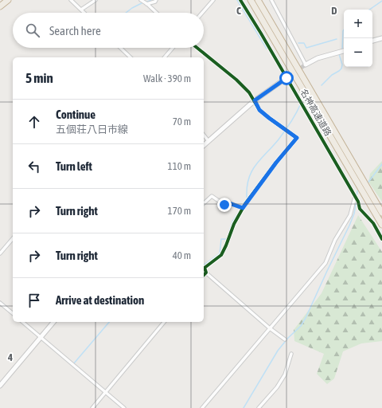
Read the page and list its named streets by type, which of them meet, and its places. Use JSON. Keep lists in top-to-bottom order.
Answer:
{
  "streets": {
    "highway": ["名神高速道路"]
  },
  "page": {
    "map_buttons": ["+", "−"],
    "search": "Search here",
    "heading": ["5 min", "Walk · 390 m"],
    "list": [
      ["Continue", "五個荘八日市線", "70 m"],
      ["Turn left", "110 m"],
      ["Turn right", "170 m"],
      ["Turn right", "40 m"],
      "Arrive at destination"
    ]
  },
  "grid": {
    "columns": ["C", "D"],
    "rows": ["4"]
  }
}
